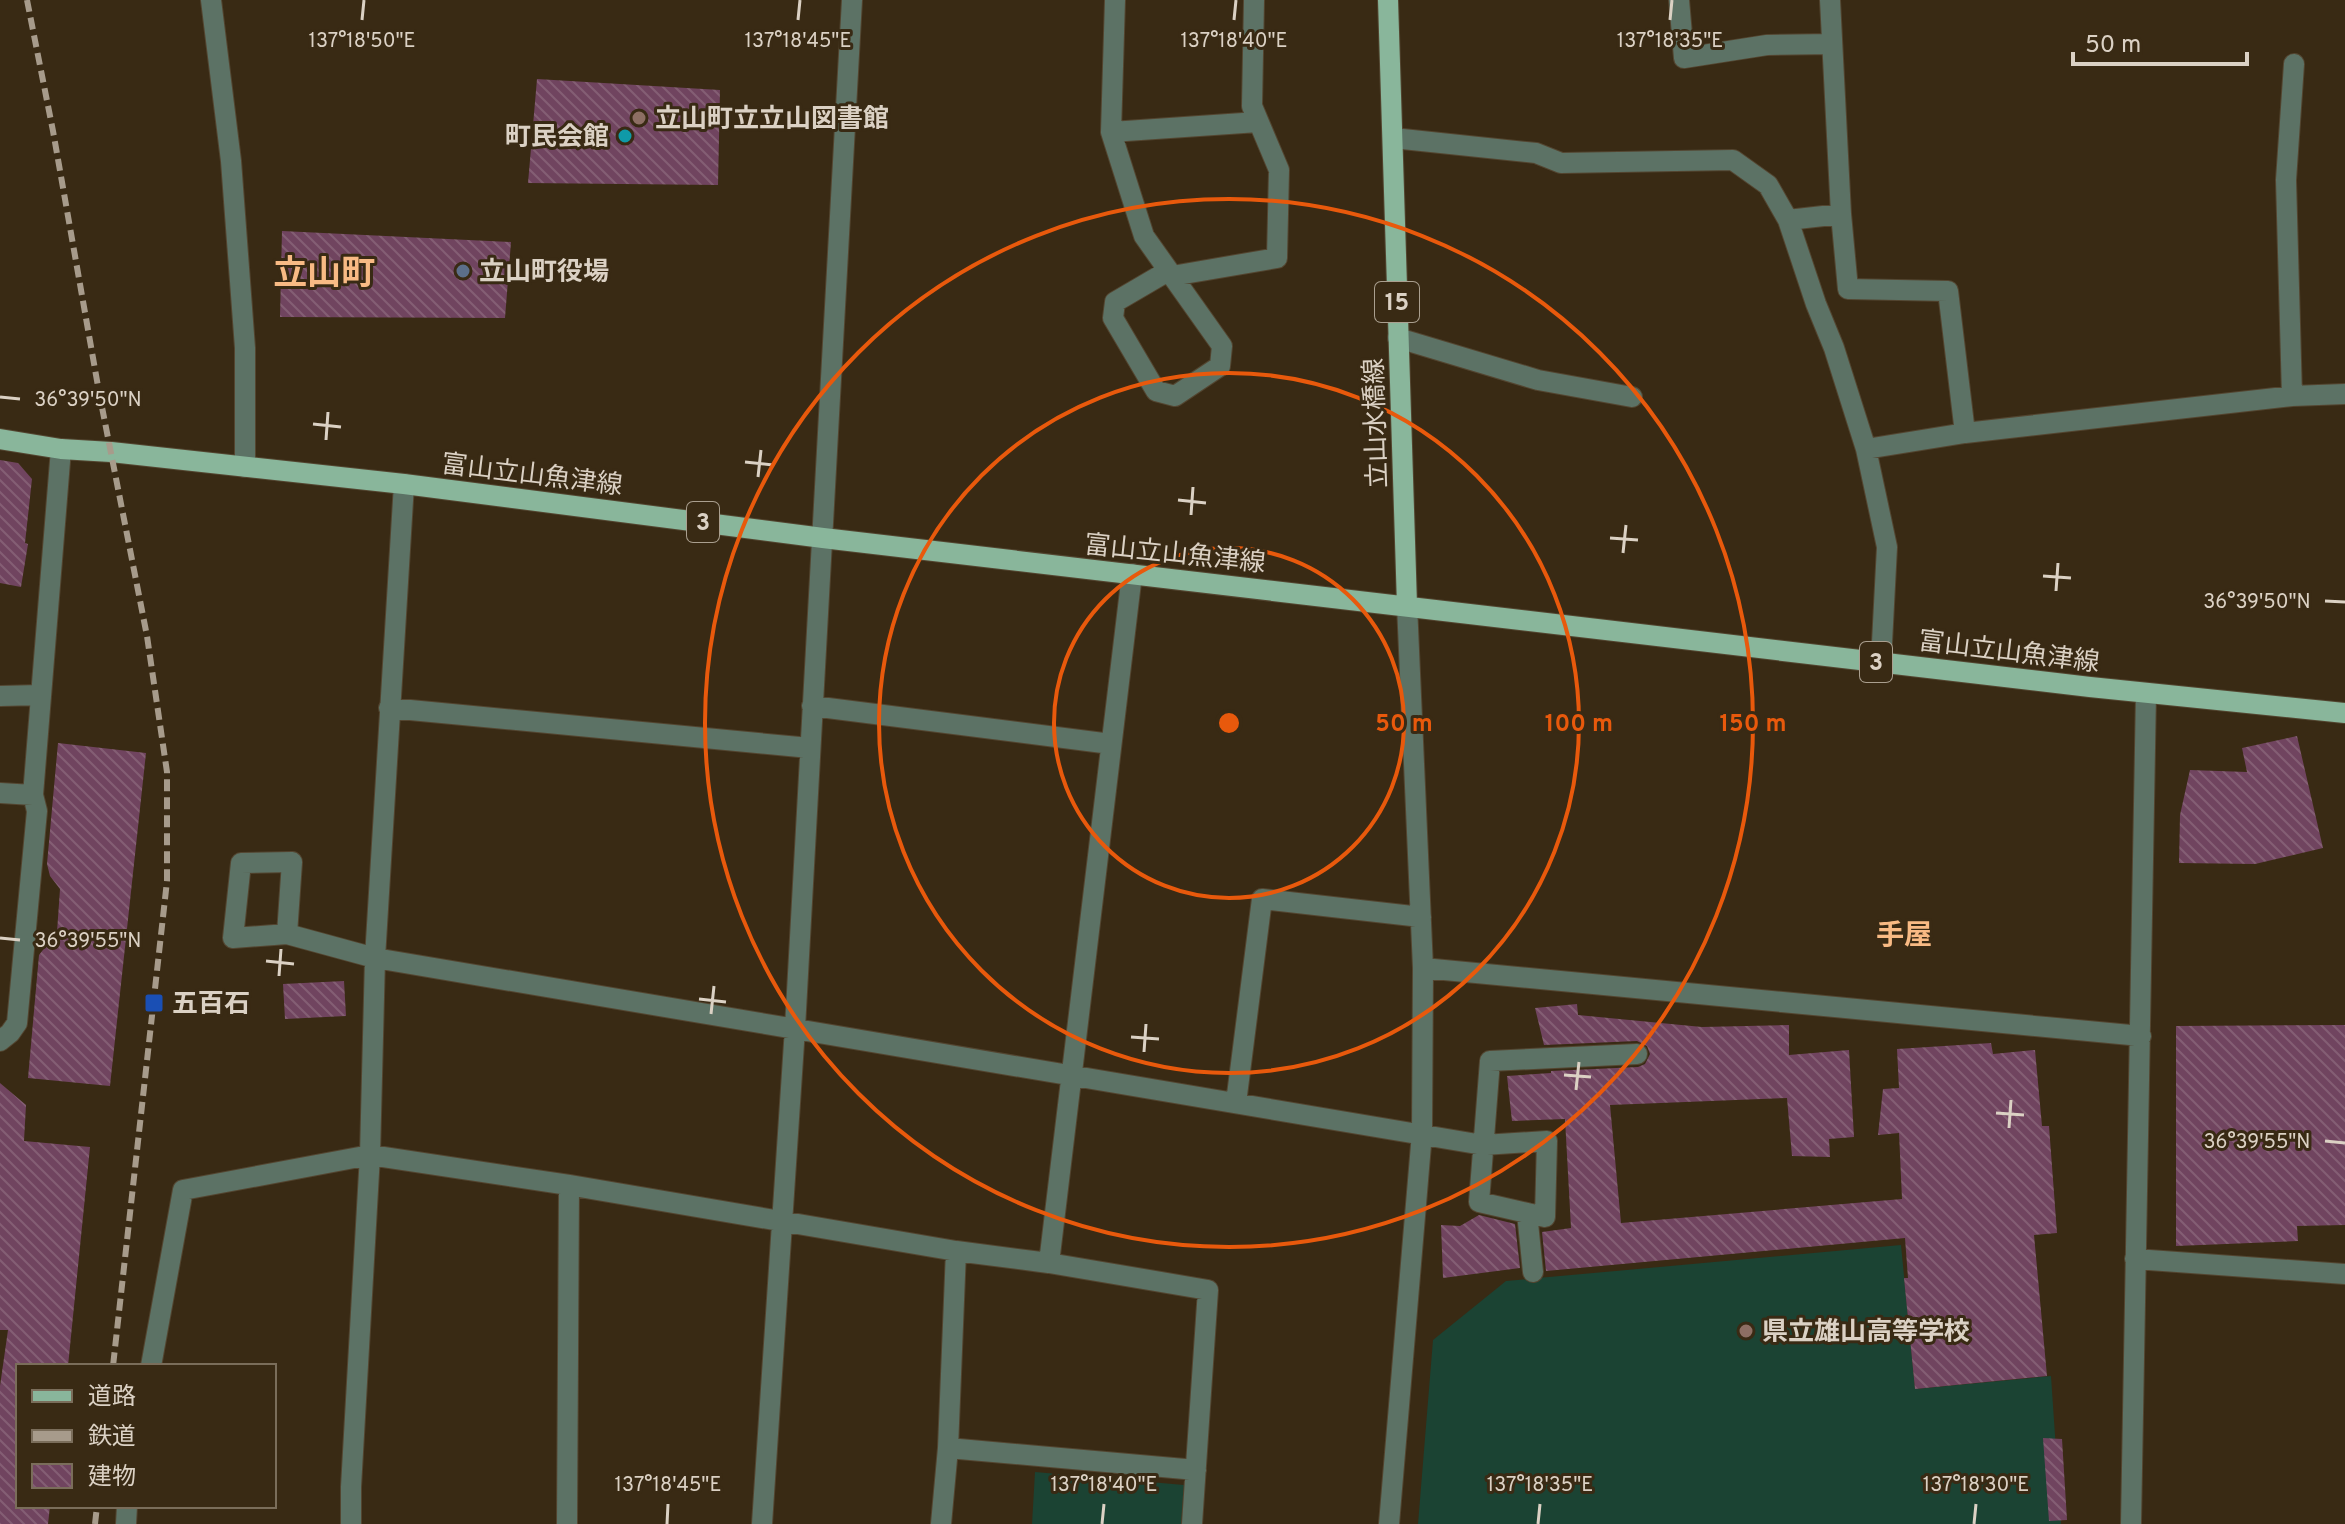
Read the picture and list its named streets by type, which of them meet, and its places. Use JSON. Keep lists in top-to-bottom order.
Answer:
{
  "streets": {
    "main road": [
      "15",
      "立山水橋線",
      "富山立山魚津線",
      "3"
    ]
  },
  "crossings": [
    ["立山水橋線", "富山立山魚津線"]
  ],
  "districts": ["立山町", "手屋"],
  "places": {
    "other": [
      "立山町立立山図書館",
      "町民会館",
      "立山町役場",
      "県立雄山高等学校"
    ],
    "transit": ["五百石"]
  },
  "legend": ["道路", "鉄道", "建物"],
  "scale_bar": "50 m",
  "coordinates": [
    "137°18'50\"E",
    "137°18'45\"E",
    "137°18'40\"E",
    "137°18'35\"E",
    "36°39'50\"N",
    "36°39'55\"N",
    "137°18'30\"E"
  ],
  "rings": ["50 m", "100 m", "150 m"]
}
